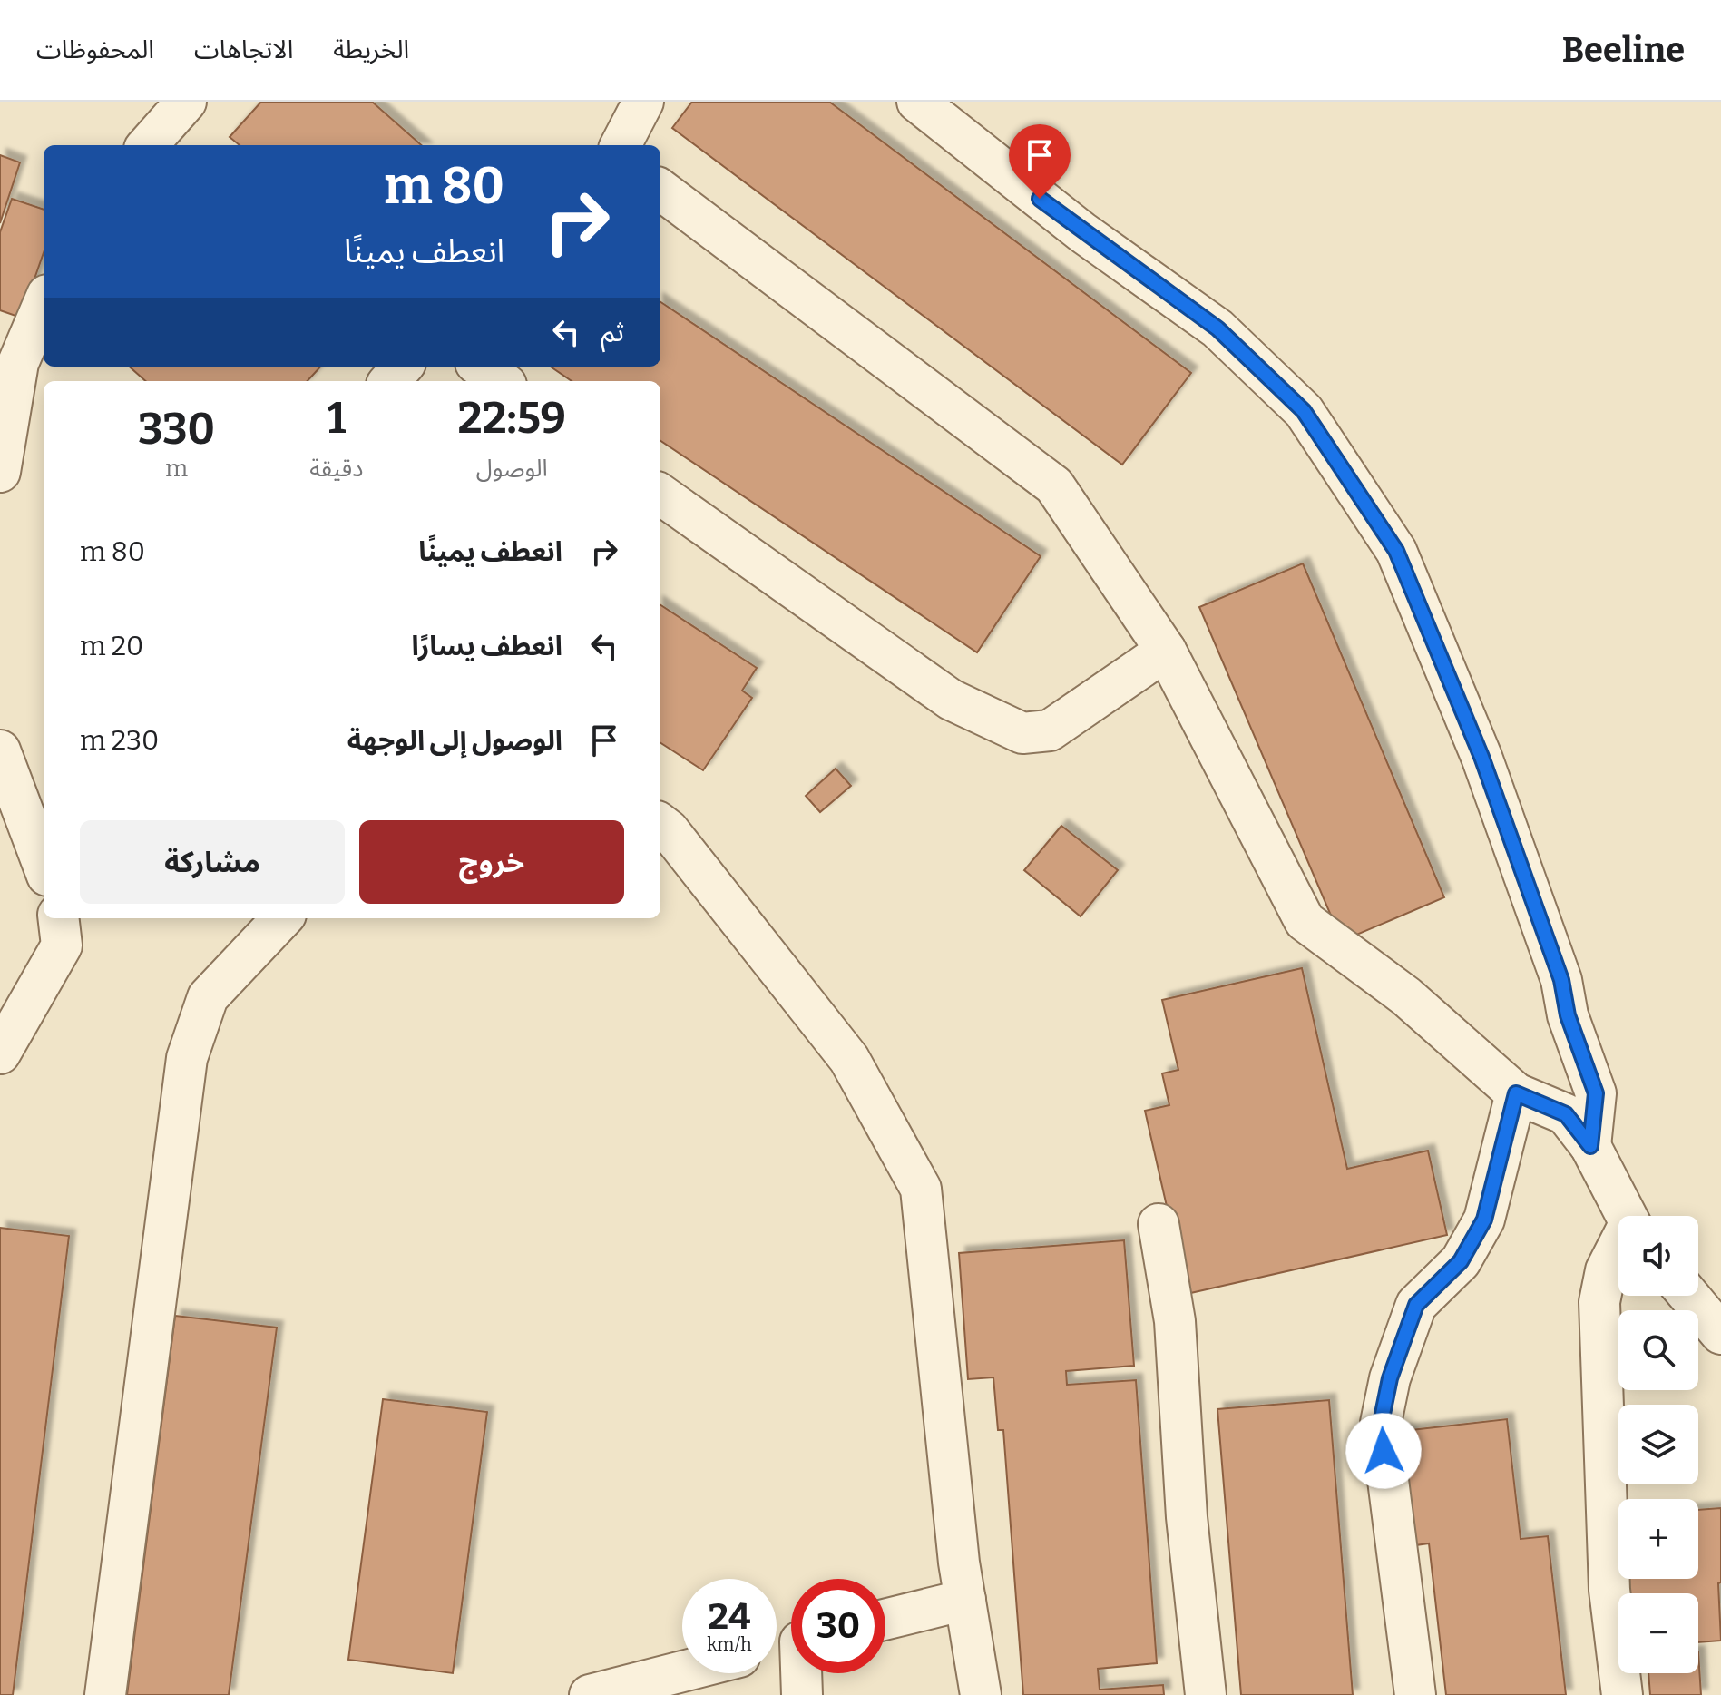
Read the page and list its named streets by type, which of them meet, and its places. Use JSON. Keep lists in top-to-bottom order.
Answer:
{
  "page": {
    "header": "Beeline",
    "nav": ["الخريطة", "الاتجاهات", "المحفوظات"],
    "turn": ["80 m", "انعطف يمينًا"],
    "then": "ثم",
    "eta": [
      "22:59",
      "الوصول",
      "1",
      "دقيقة",
      "330",
      "m"
    ],
    "list": [
      {
        "name": "انعطف يمينًا",
        "value": "80 m"
      },
      {
        "name": "انعطف يسارًا",
        "value": "20 m"
      },
      {
        "name": "الوصول إلى الوجهة",
        "value": "230 m"
      }
    ],
    "buttons": ["خروج", "مشاركة"],
    "map_buttons": ["+", "−"],
    "speed": "24 km/h",
    "limit": "30"
  }
}
